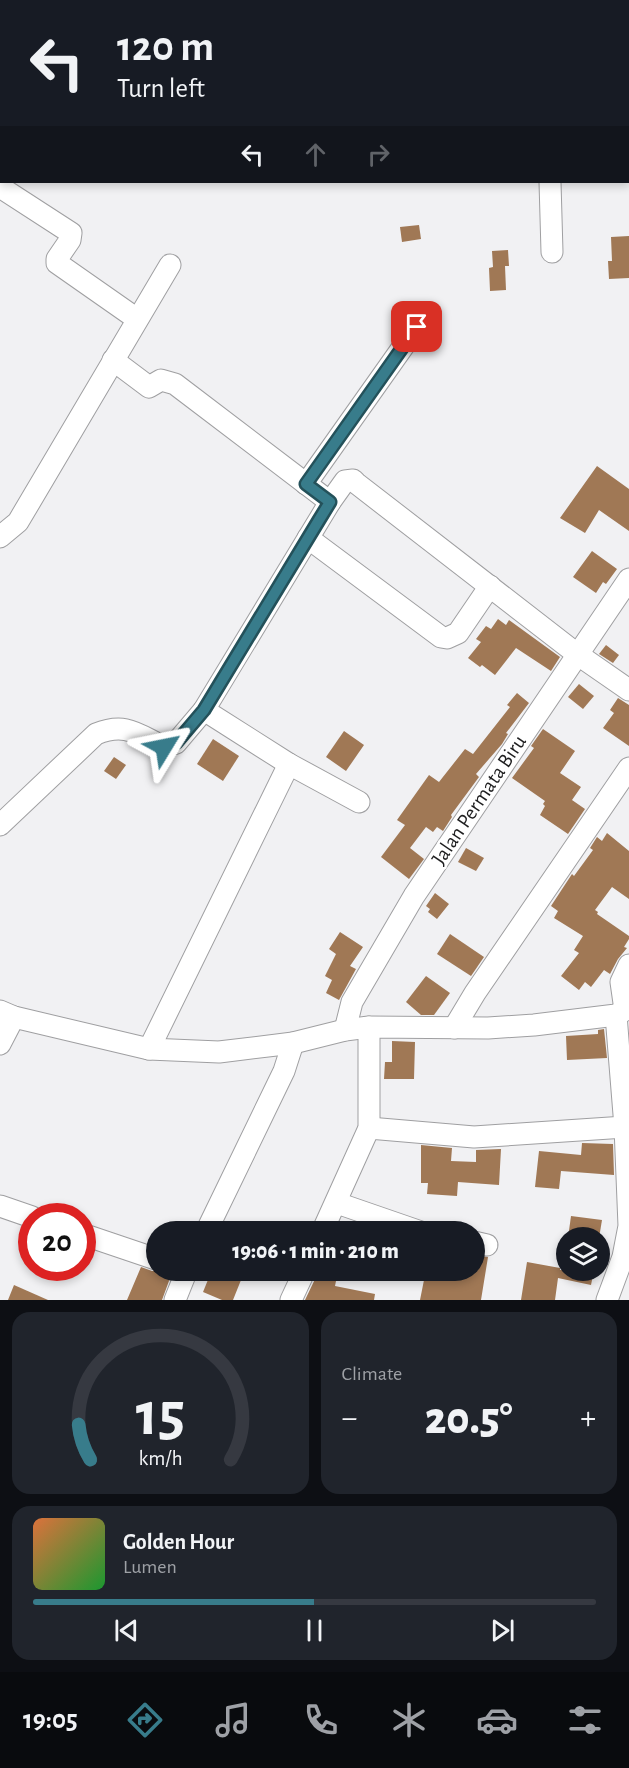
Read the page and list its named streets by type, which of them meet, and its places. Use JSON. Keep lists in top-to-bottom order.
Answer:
{
  "streets": {
    "street": ["Jalan Permata Biru"]
  },
  "page": {
    "turn": ["120 m", "Turn left"],
    "limit": "20",
    "trip": "19:06 · 1 min · 210 m",
    "tile": "Climate",
    "heat": ["−", "20.5°", "+"],
    "song": ["Golden Hour", "Lumen"],
    "tabs": "19:05",
    "gauge": ["15", "km/h"]
  }
}
